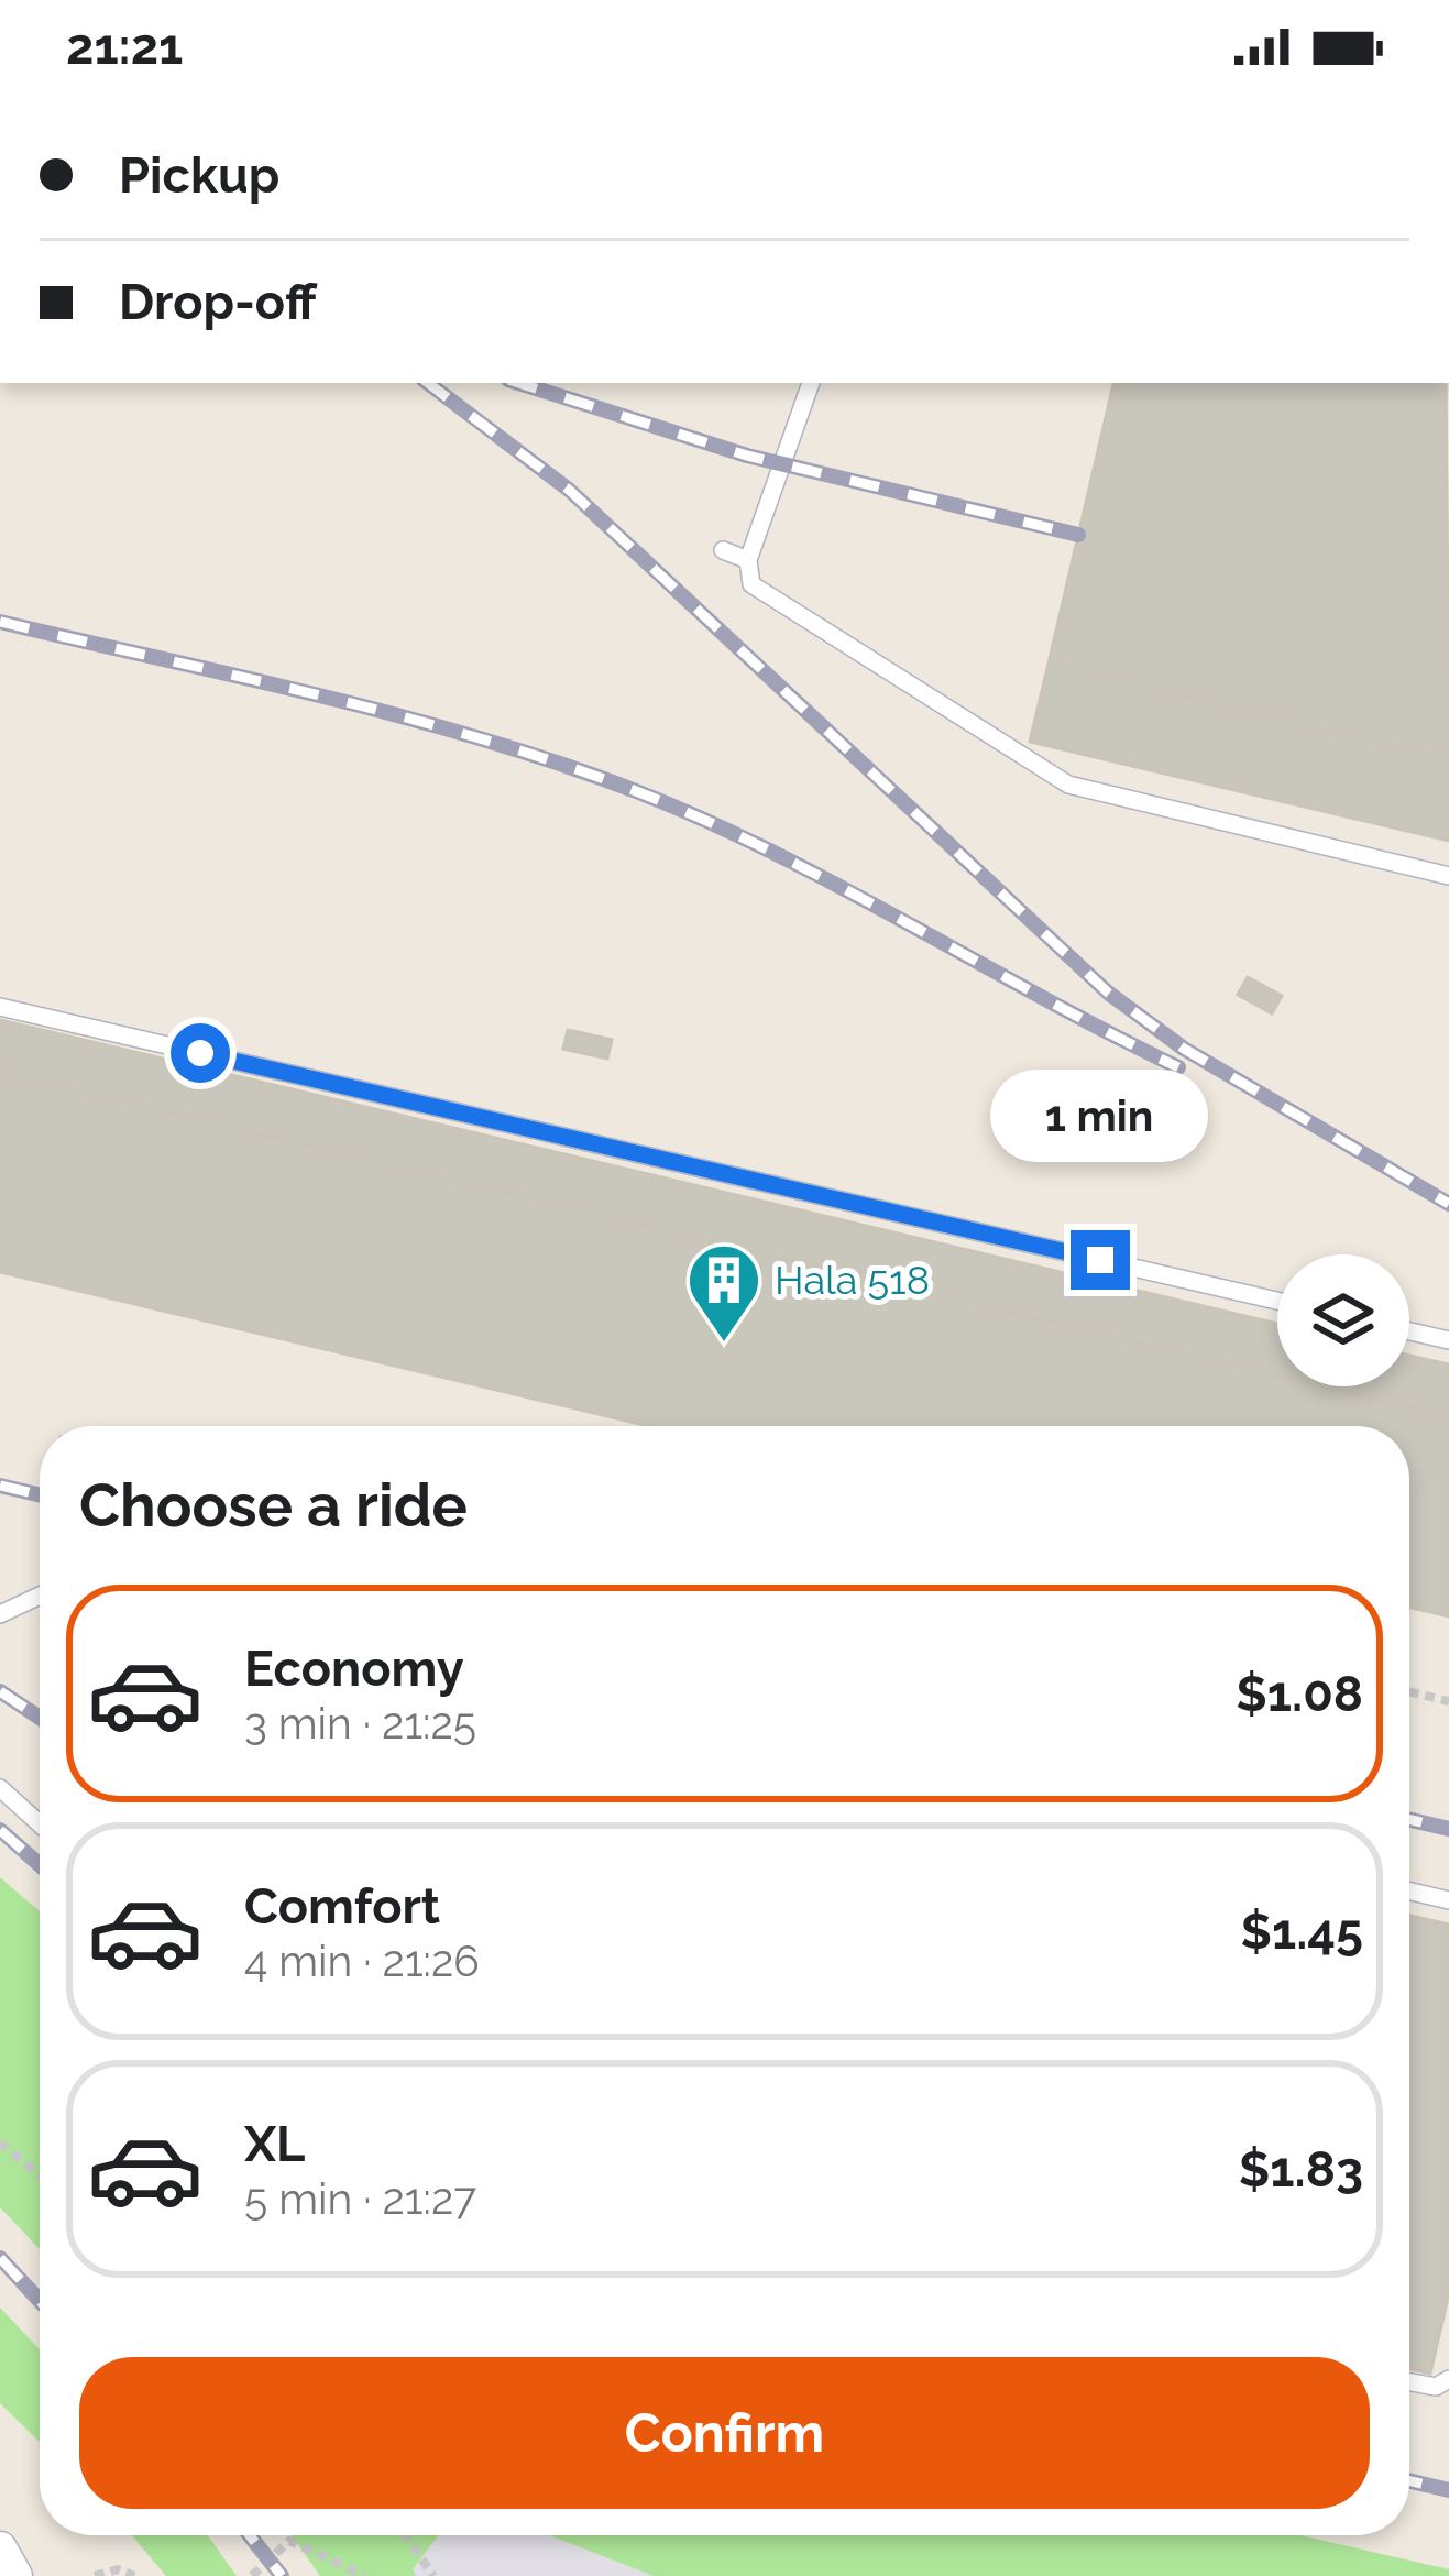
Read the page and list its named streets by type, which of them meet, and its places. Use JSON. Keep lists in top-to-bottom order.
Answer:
{
  "places": {
    "building": ["Hala 518"]
  },
  "page": {
    "status": "21:21",
    "banner": ["Pickup", "Drop-off"],
    "bubble": "1 min",
    "heading": "Choose a ride",
    "list": [
      {
        "name": "Economy",
        "note": "3 min · 21:25",
        "value": "$1.08"
      },
      {
        "name": "Comfort",
        "note": "4 min · 21:26",
        "value": "$1.45"
      },
      {
        "name": "XL",
        "note": "5 min · 21:27",
        "value": "$1.83"
      }
    ],
    "buttons": "Confirm"
  }
}
